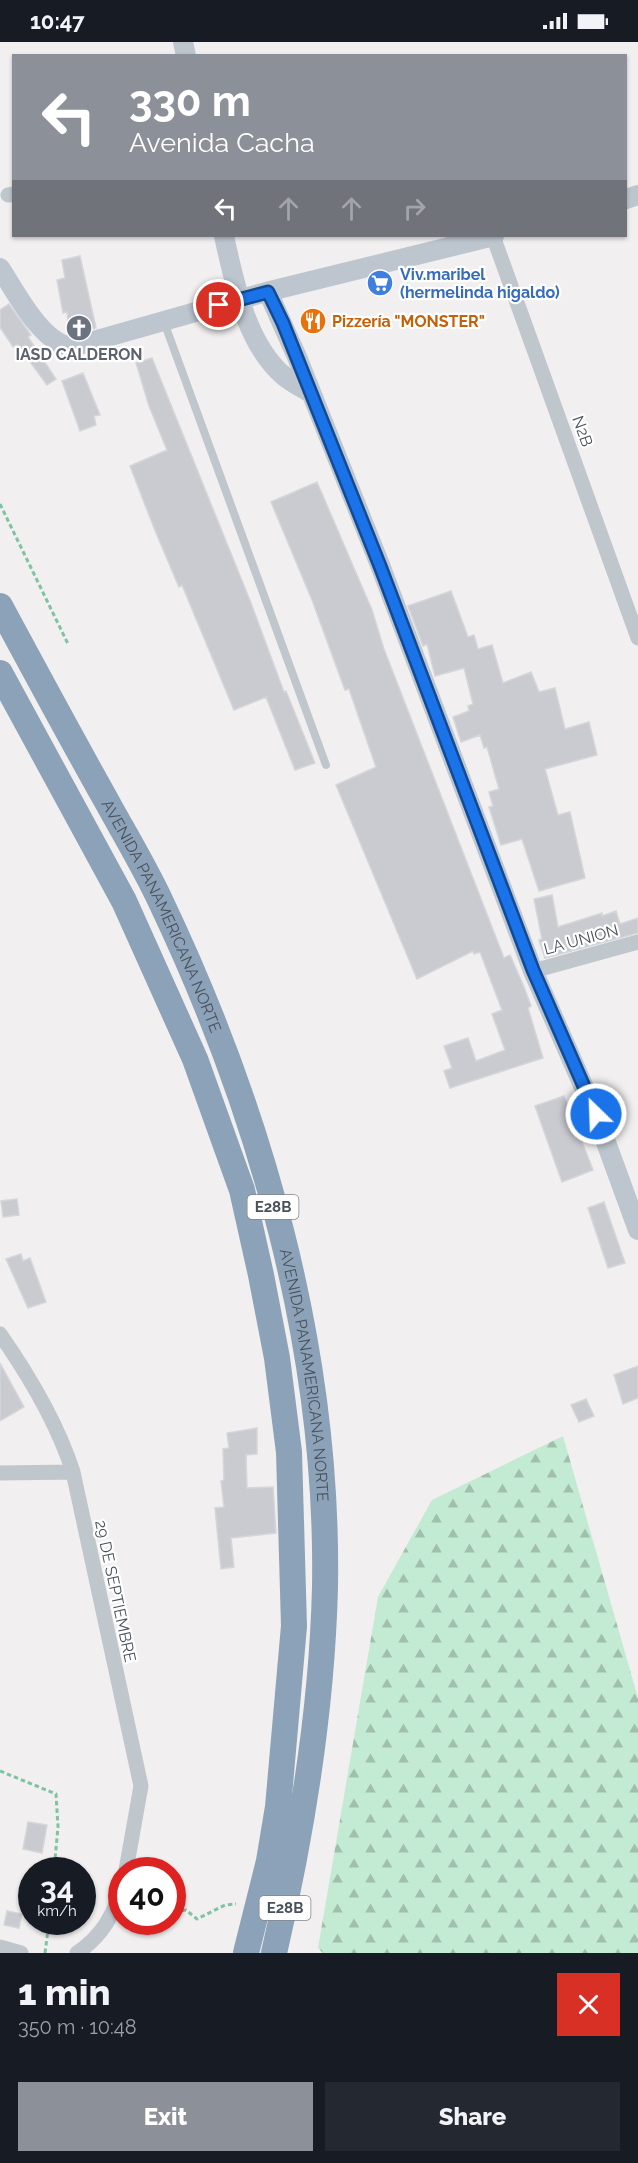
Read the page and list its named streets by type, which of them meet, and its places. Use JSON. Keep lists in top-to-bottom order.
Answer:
{
  "streets": {
    "highway": ["AVENIDA PANAMERICANA NORTE", "E28B"],
    "street": ["N2B", "LA UNION", "29 DE SEPTIEMBRE"]
  },
  "places": {
    "supermarket": ["Viv.maribel (hermelinda higaldo)"],
    "restaurant": ["Pizzería \"MONSTER\""],
    "church": ["IASD CALDERON"]
  },
  "page": {
    "status": "10:47",
    "turn": ["330 m", "Avenida Cacha"],
    "speed": "34 km/h",
    "limit": "40",
    "heading": ["1 min", "350 m · 10:48"],
    "buttons": ["Exit", "Share"]
  }
}
